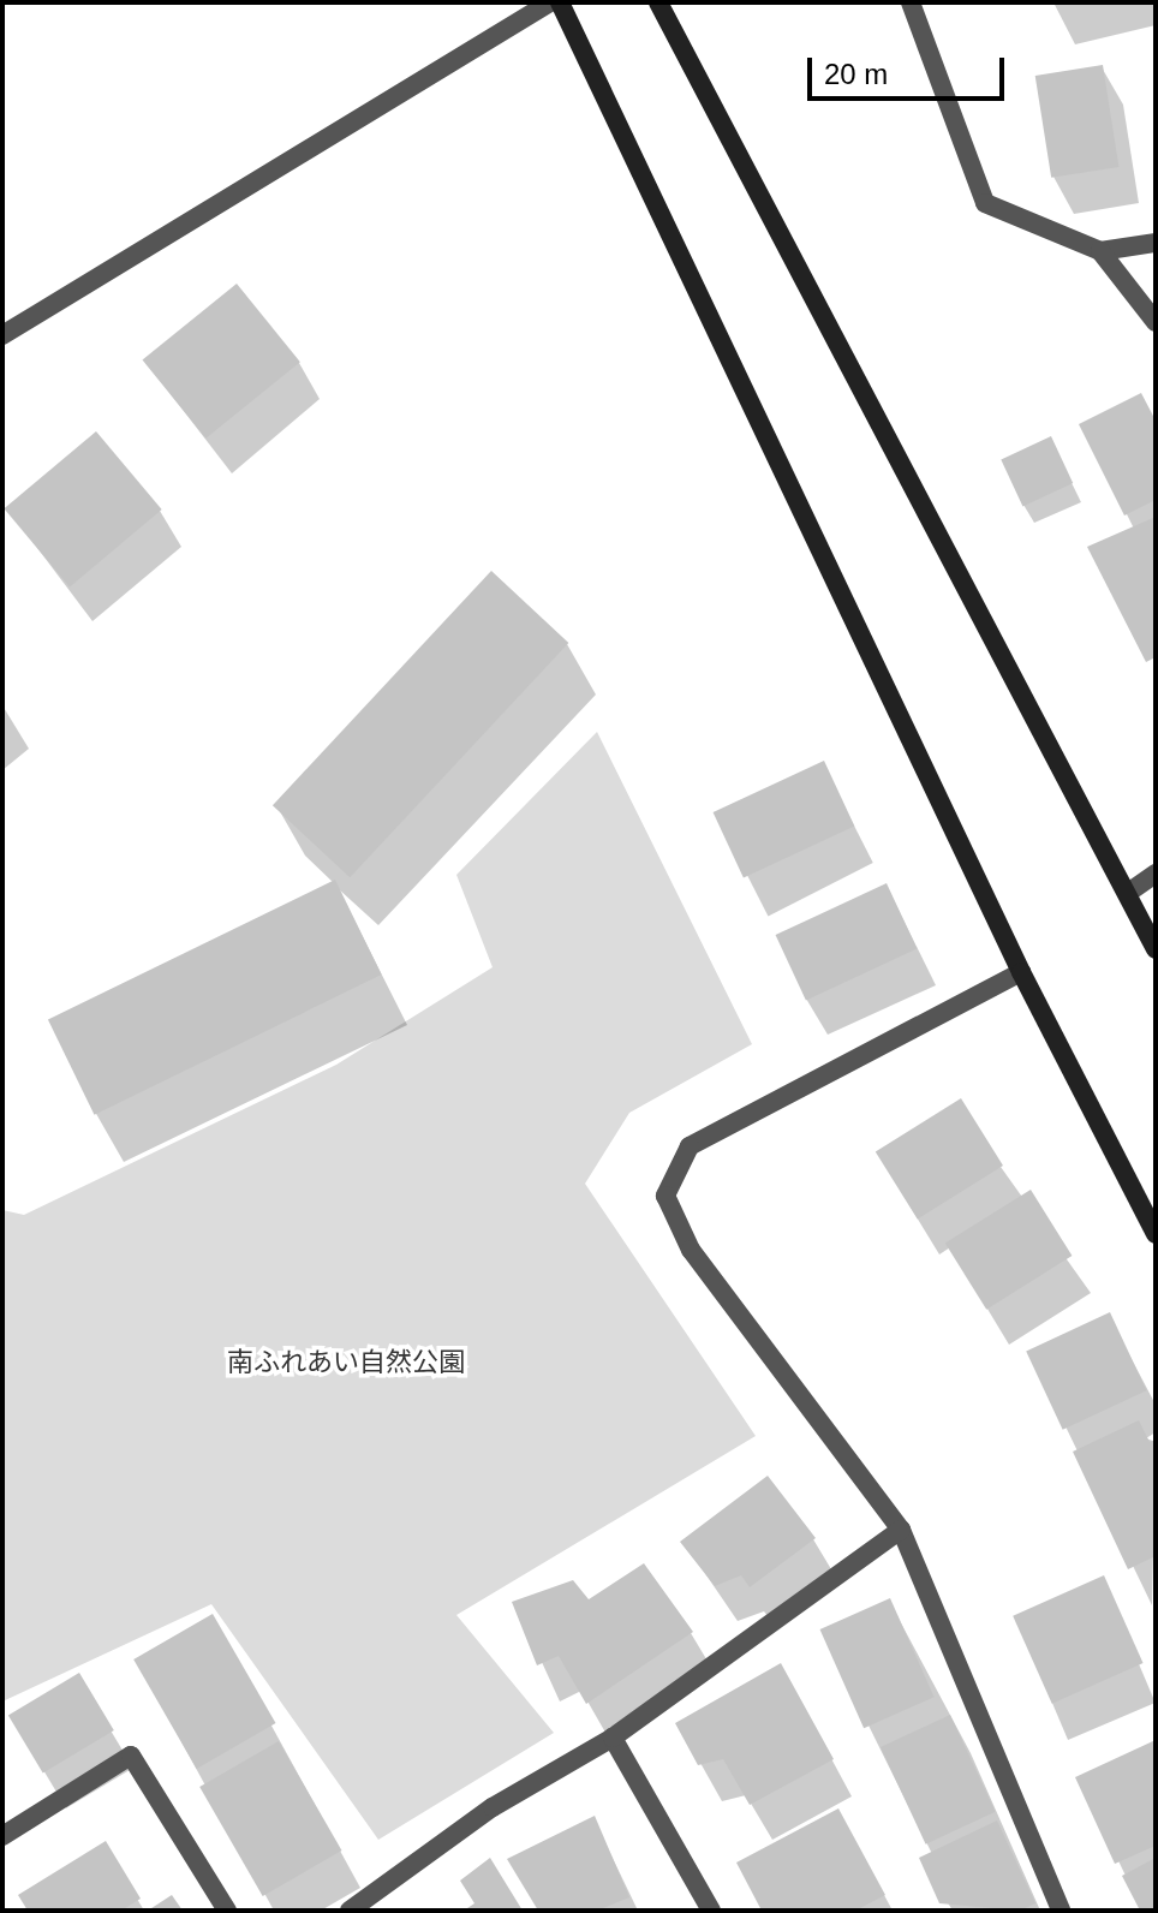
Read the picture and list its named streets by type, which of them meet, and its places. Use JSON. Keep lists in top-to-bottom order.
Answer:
{
  "parks": ["南ふれあい自然公園"],
  "scale_bar": "20 m"
}
